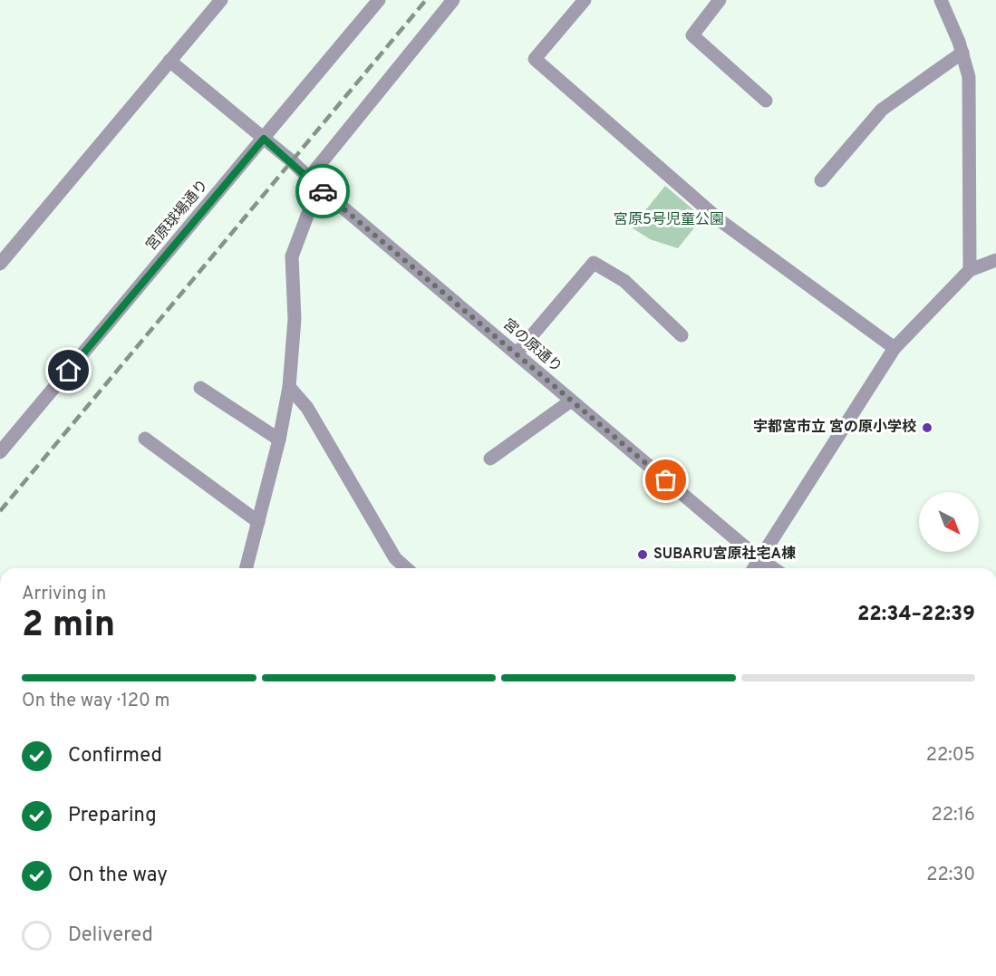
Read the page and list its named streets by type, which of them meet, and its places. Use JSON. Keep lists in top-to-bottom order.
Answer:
{
  "streets": {
    "street": ["宮原球場通り", "宮の原通り"]
  },
  "crossings": [
    ["宮原球場通り", "宮の原通り"]
  ],
  "parks": ["宮原5号児童公園"],
  "places": ["宇都宮市立 宮の原小学校", "SUBARU宮原社宅A棟"],
  "north": "bottom right",
  "page": {
    "heading": ["2 min", "Arriving in", "22:34–22:39"],
    "bar": "On the way · 120 m",
    "list": [
      ["Confirmed", "22:05"],
      ["Preparing", "22:16"],
      ["On the way", "22:30"],
      "Delivered"
    ]
  }
}
